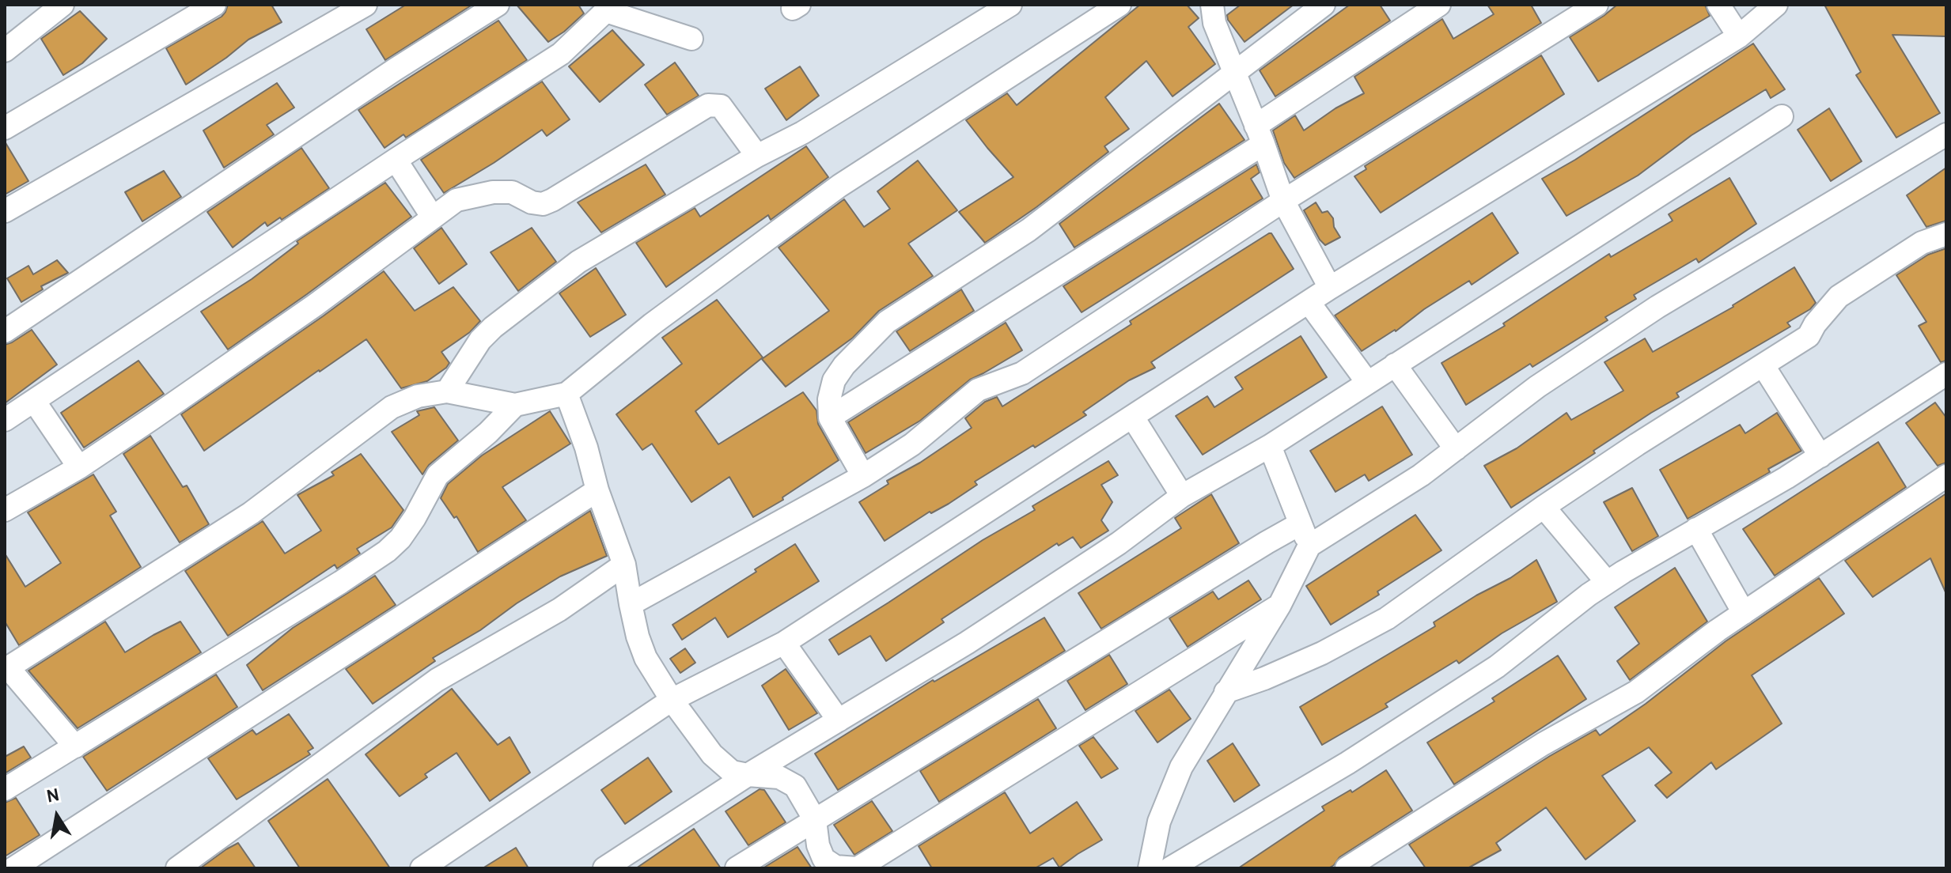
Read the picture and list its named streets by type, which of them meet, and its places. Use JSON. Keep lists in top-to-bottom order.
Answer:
{
  "north": "top"
}
